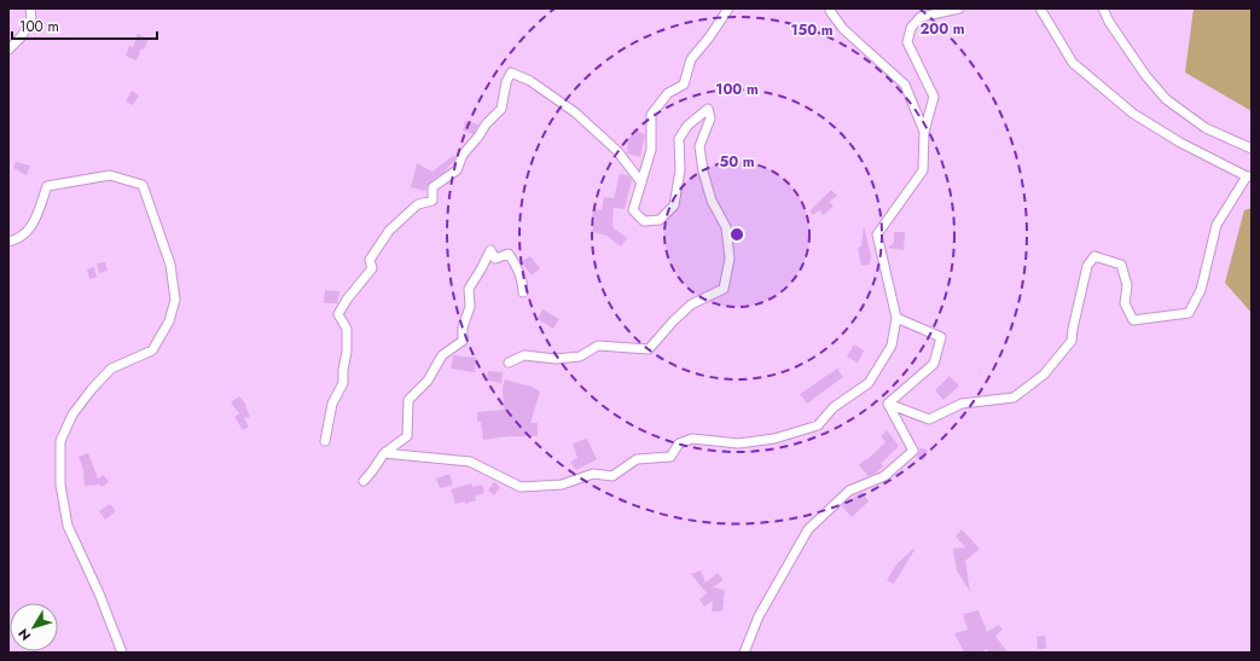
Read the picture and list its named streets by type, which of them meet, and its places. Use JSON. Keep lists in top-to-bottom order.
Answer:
{
  "scale_bar": "100 m",
  "north": "bottom left",
  "rings": [
    "200 m",
    "150 m",
    "100 m",
    "50 m"
  ]
}
